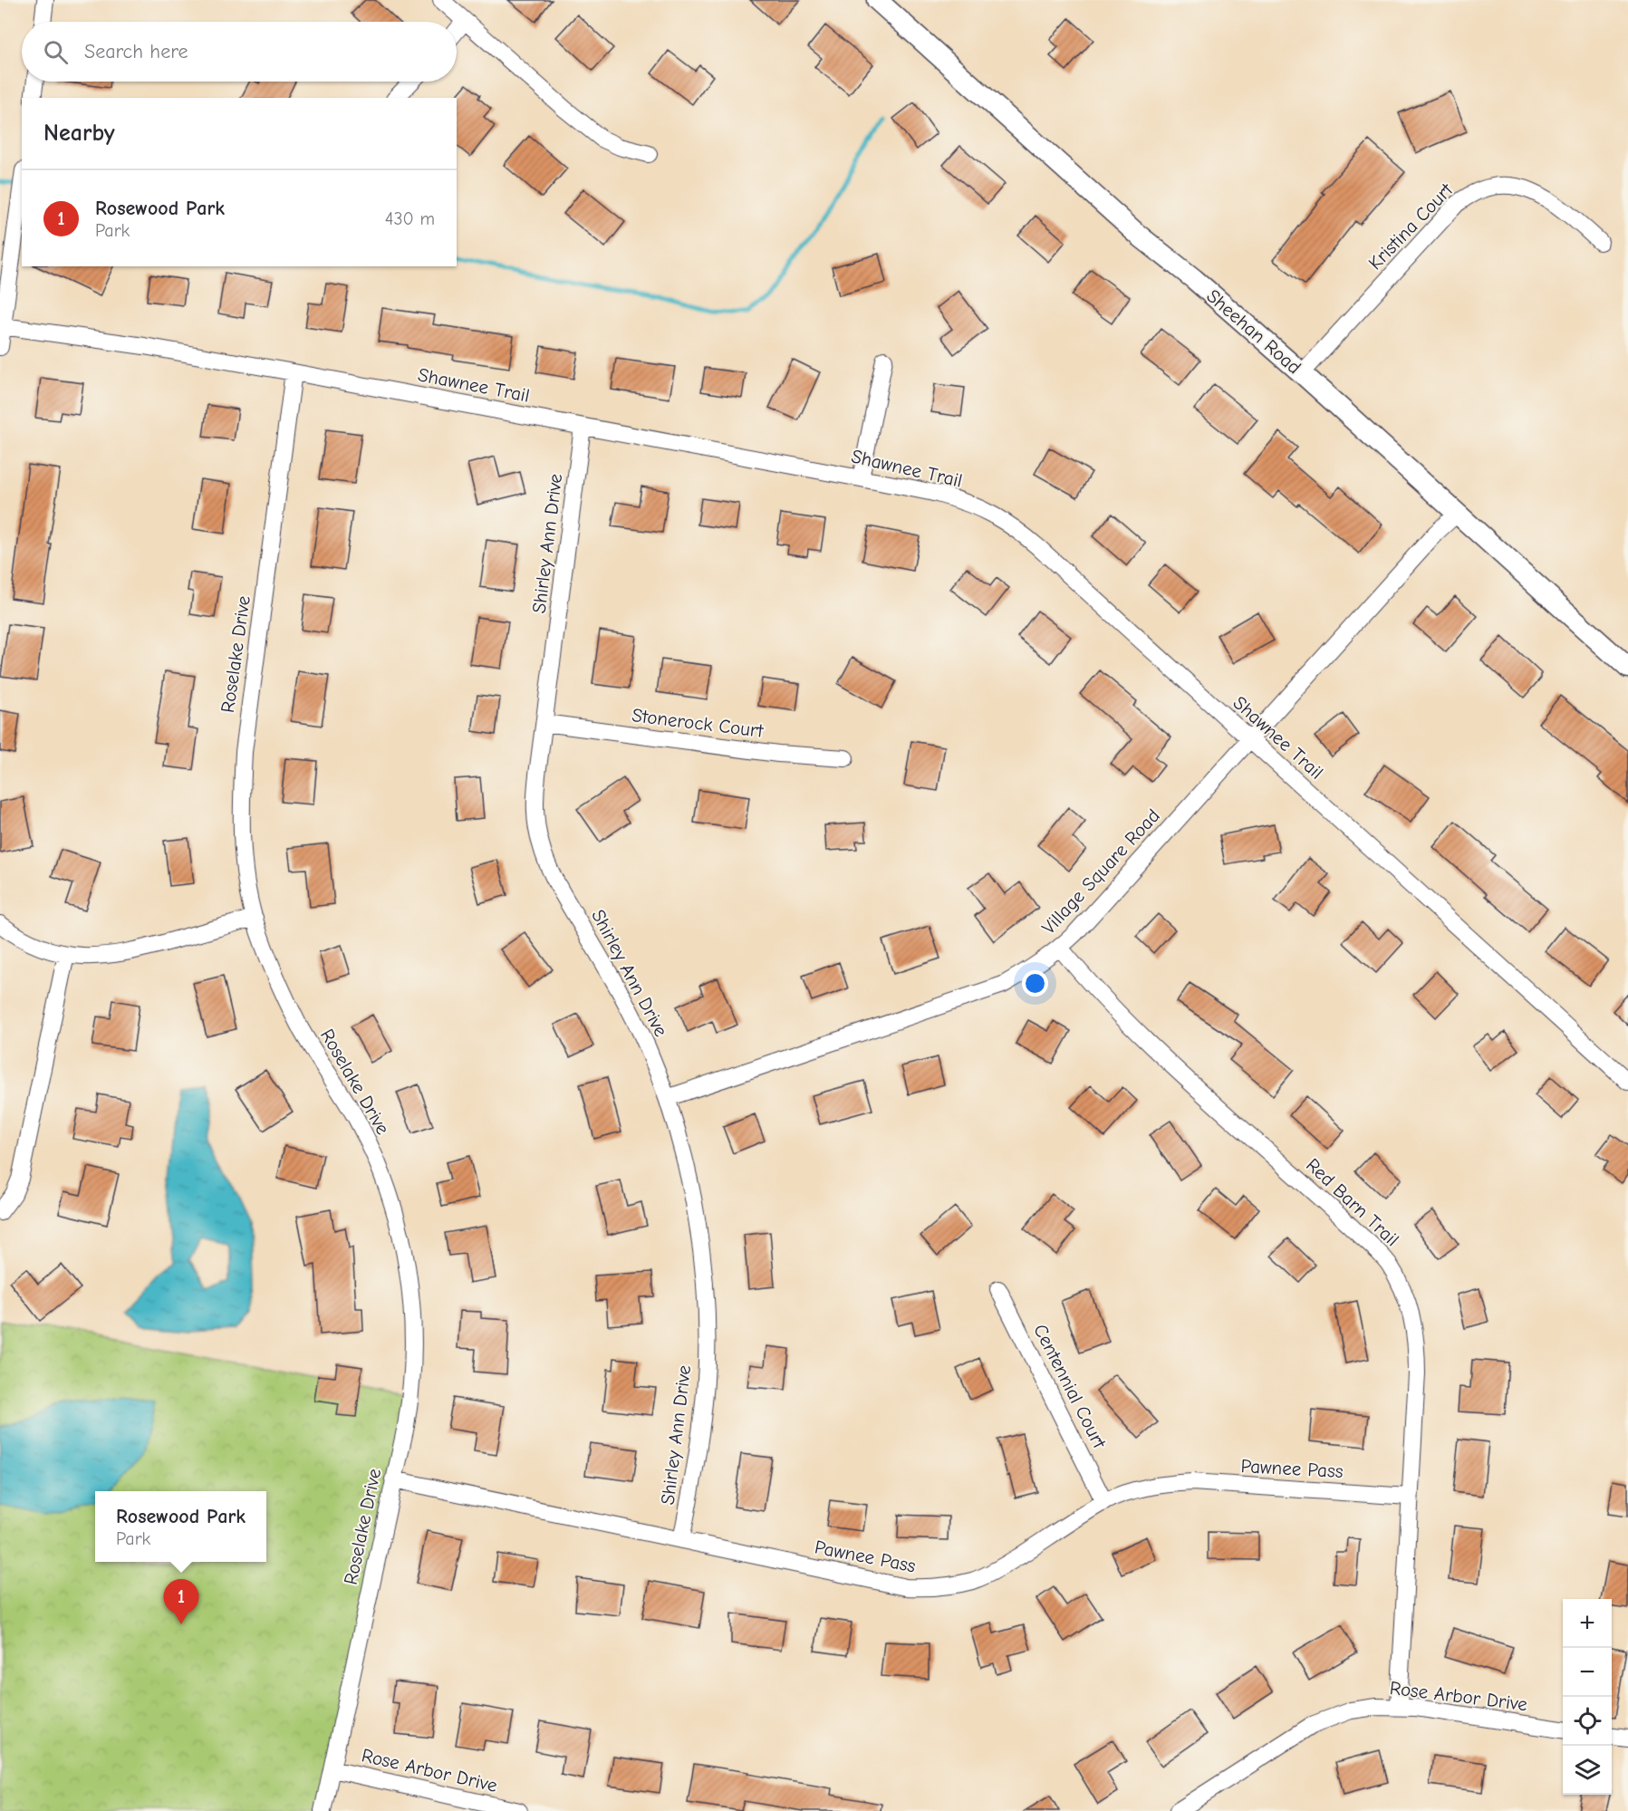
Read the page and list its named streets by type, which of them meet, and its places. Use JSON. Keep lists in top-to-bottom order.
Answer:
{
  "streets": {
    "street": [
      "Kristina Court",
      "Sheehan Road",
      "Shawnee Trail",
      "Shirley Ann Drive",
      "Roselake Drive",
      "Stonerock Court",
      "Village Square Road",
      "Red Barn Trail",
      "Centennial Court",
      "Pawnee Pass",
      "Rose Arbor Drive"
    ]
  },
  "crossings": [
    ["Kristina Court", "Sheehan Road"],
    ["Sheehan Road", "Village Square Road"],
    ["Shawnee Trail", "Shirley Ann Drive"],
    ["Shawnee Trail", "Roselake Drive"],
    ["Shawnee Trail", "Village Square Road"],
    ["Shirley Ann Drive", "Stonerock Court"],
    ["Shirley Ann Drive", "Village Square Road"],
    ["Shirley Ann Drive", "Pawnee Pass"],
    ["Roselake Drive", "Pawnee Pass"],
    ["Roselake Drive", "Rose Arbor Drive"],
    ["Village Square Road", "Red Barn Trail"],
    ["Red Barn Trail", "Pawnee Pass"],
    ["Red Barn Trail", "Rose Arbor Drive"],
    ["Centennial Court", "Pawnee Pass"]
  ],
  "page": {
    "search": "Search here",
    "heading": "Nearby",
    "list": [
      {
        "mark": "1",
        "name": "Rosewood Park",
        "note": "Park",
        "value": "430 m"
      }
    ],
    "popup": ["Rosewood Park", "Park"],
    "pins": "1",
    "map_buttons": ["+", "−"]
  }
}
